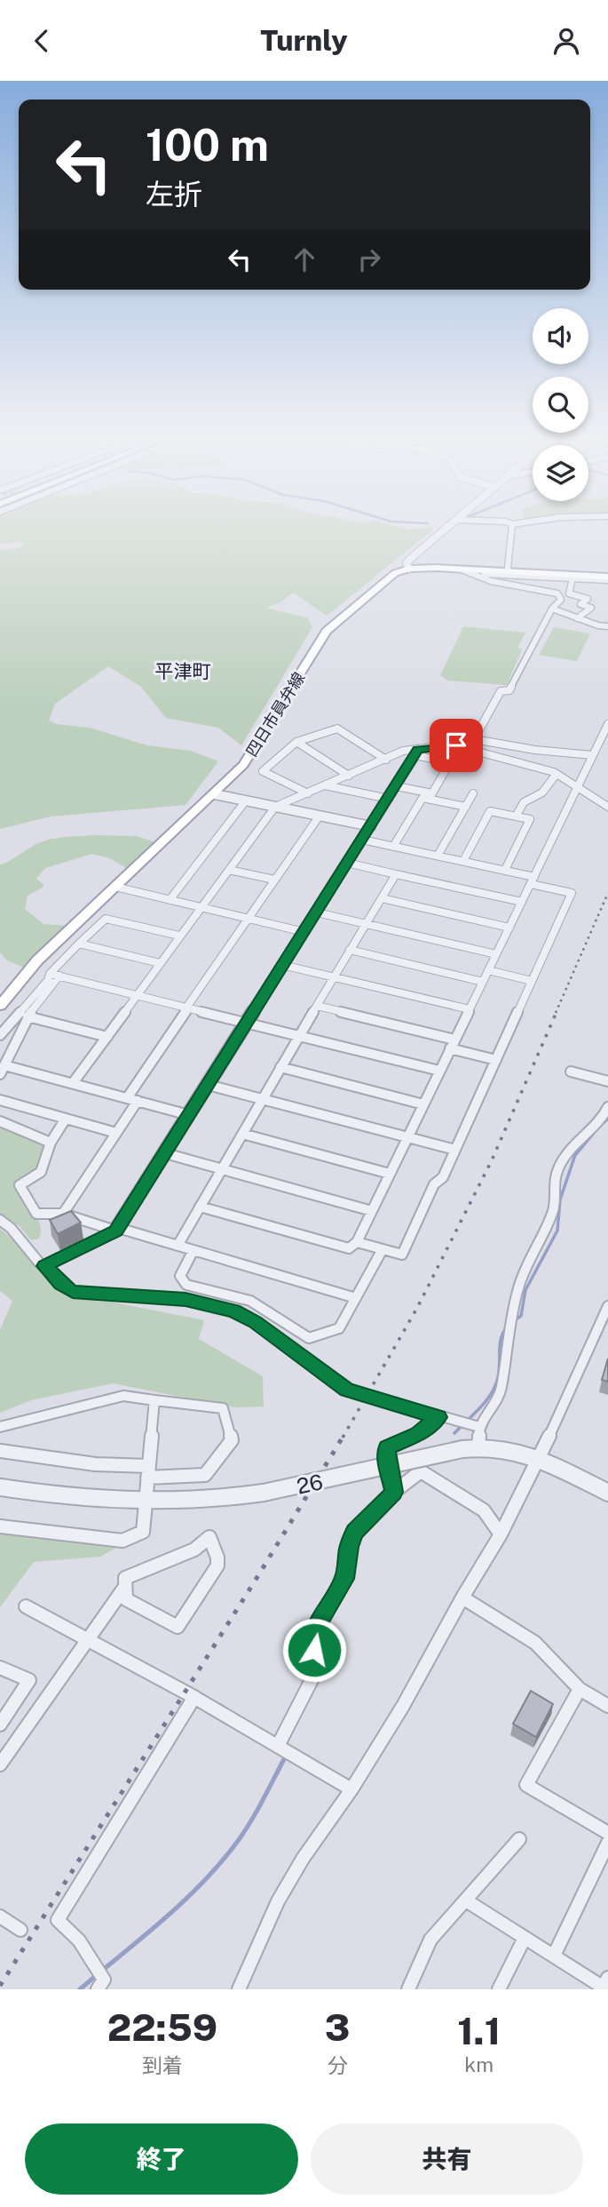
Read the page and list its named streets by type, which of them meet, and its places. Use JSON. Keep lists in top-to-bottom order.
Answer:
{
  "streets": {
    "main road": ["四日市員弁線"],
    "street": ["26"]
  },
  "districts": ["平津町"],
  "page": {
    "header": "Turnly",
    "turn": ["100 m", "左折"],
    "eta": [
      "22:59",
      "到着",
      "3",
      "分",
      "1.1",
      "km"
    ],
    "buttons": ["終了", "共有"]
  }
}
